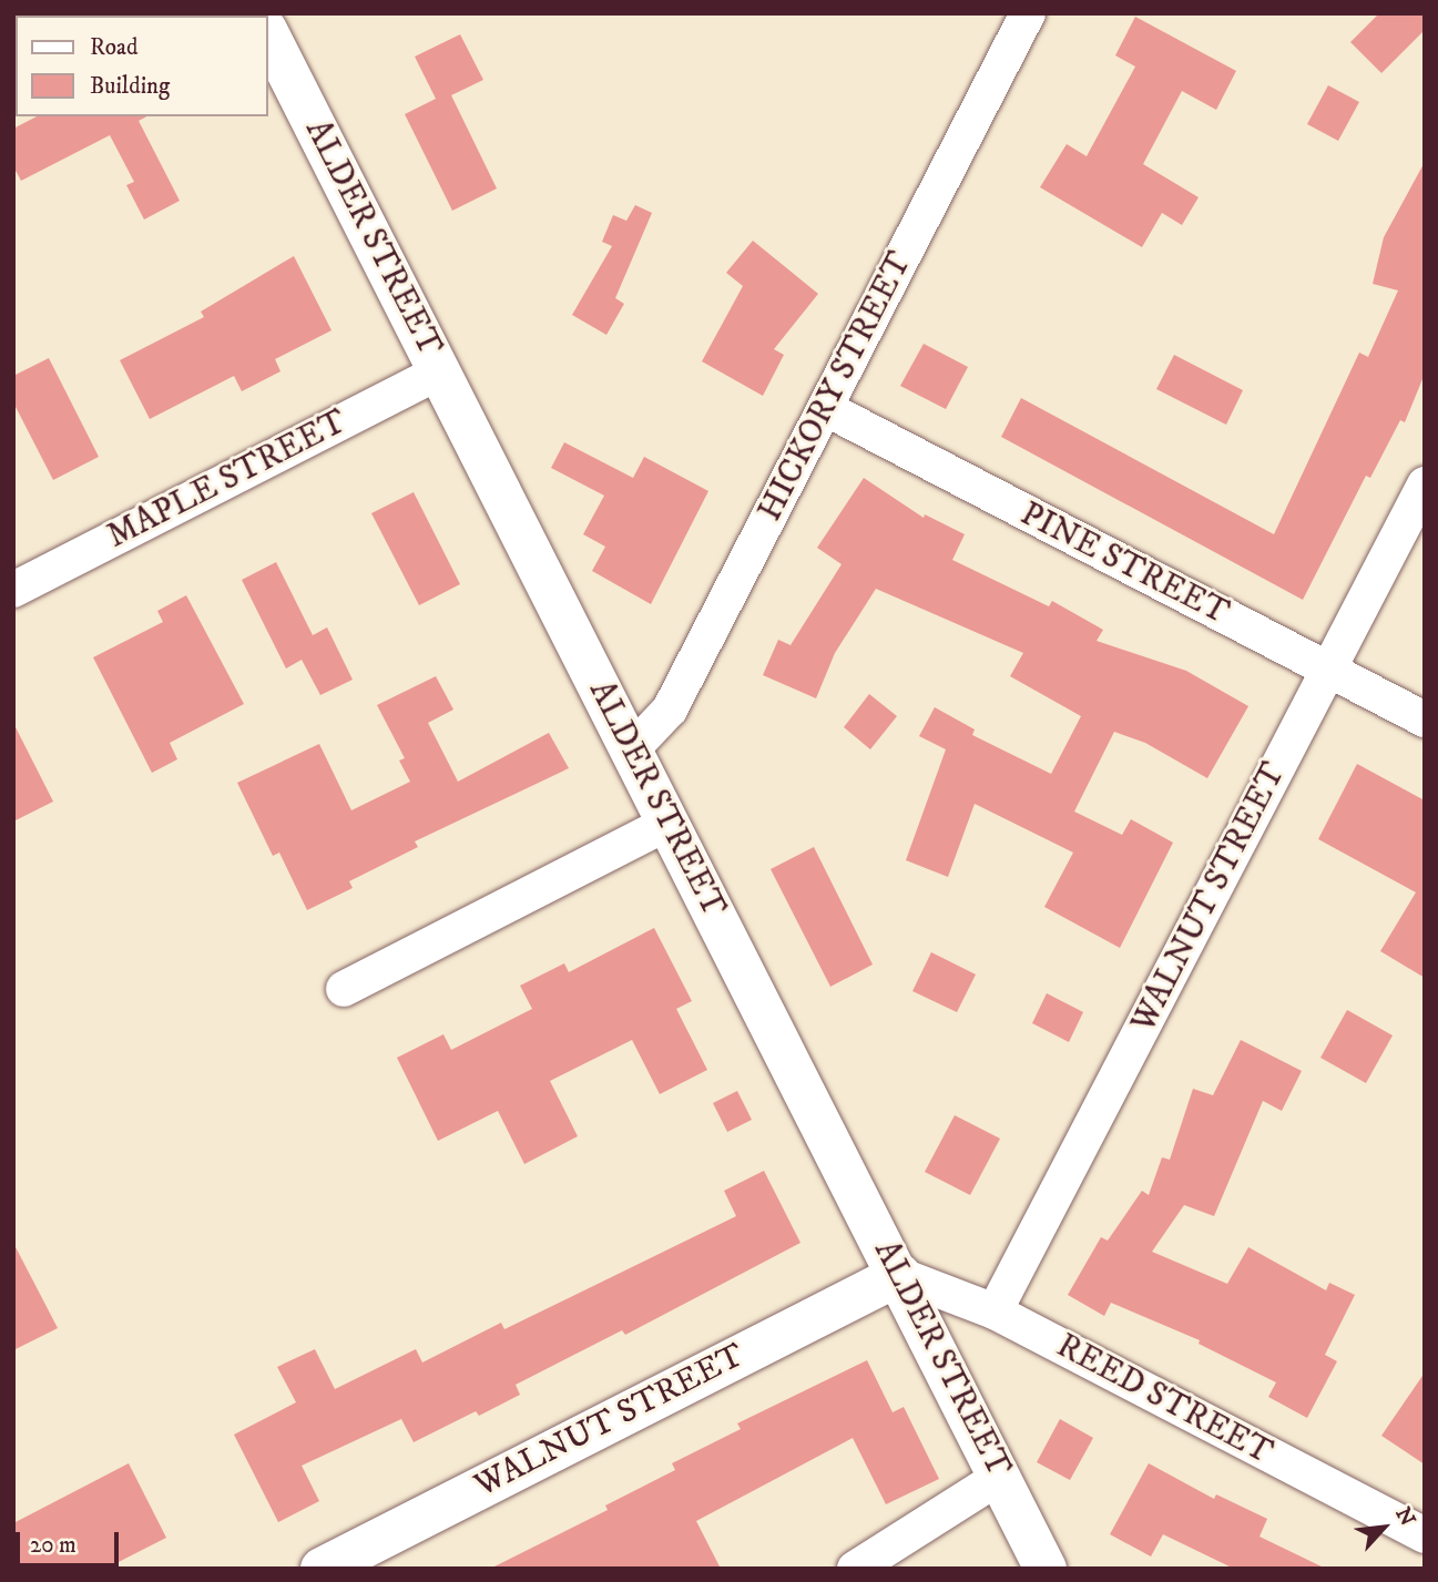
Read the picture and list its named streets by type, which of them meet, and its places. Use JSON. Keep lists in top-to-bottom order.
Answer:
{
  "streets": {
    "street": [
      "ALDER STREET",
      "HICKORY STREET",
      "MAPLE STREET",
      "PINE STREET",
      "WALNUT STREET",
      "REED STREET"
    ]
  },
  "crossings": [
    ["ALDER STREET", "HICKORY STREET"],
    ["ALDER STREET", "MAPLE STREET"],
    ["ALDER STREET", "WALNUT STREET"],
    ["ALDER STREET", "REED STREET"],
    ["HICKORY STREET", "PINE STREET"],
    ["PINE STREET", "WALNUT STREET"],
    ["WALNUT STREET", "REED STREET"]
  ],
  "legend": ["Road", "Building"],
  "scale_bar": "20 m",
  "north": "top right"
}
